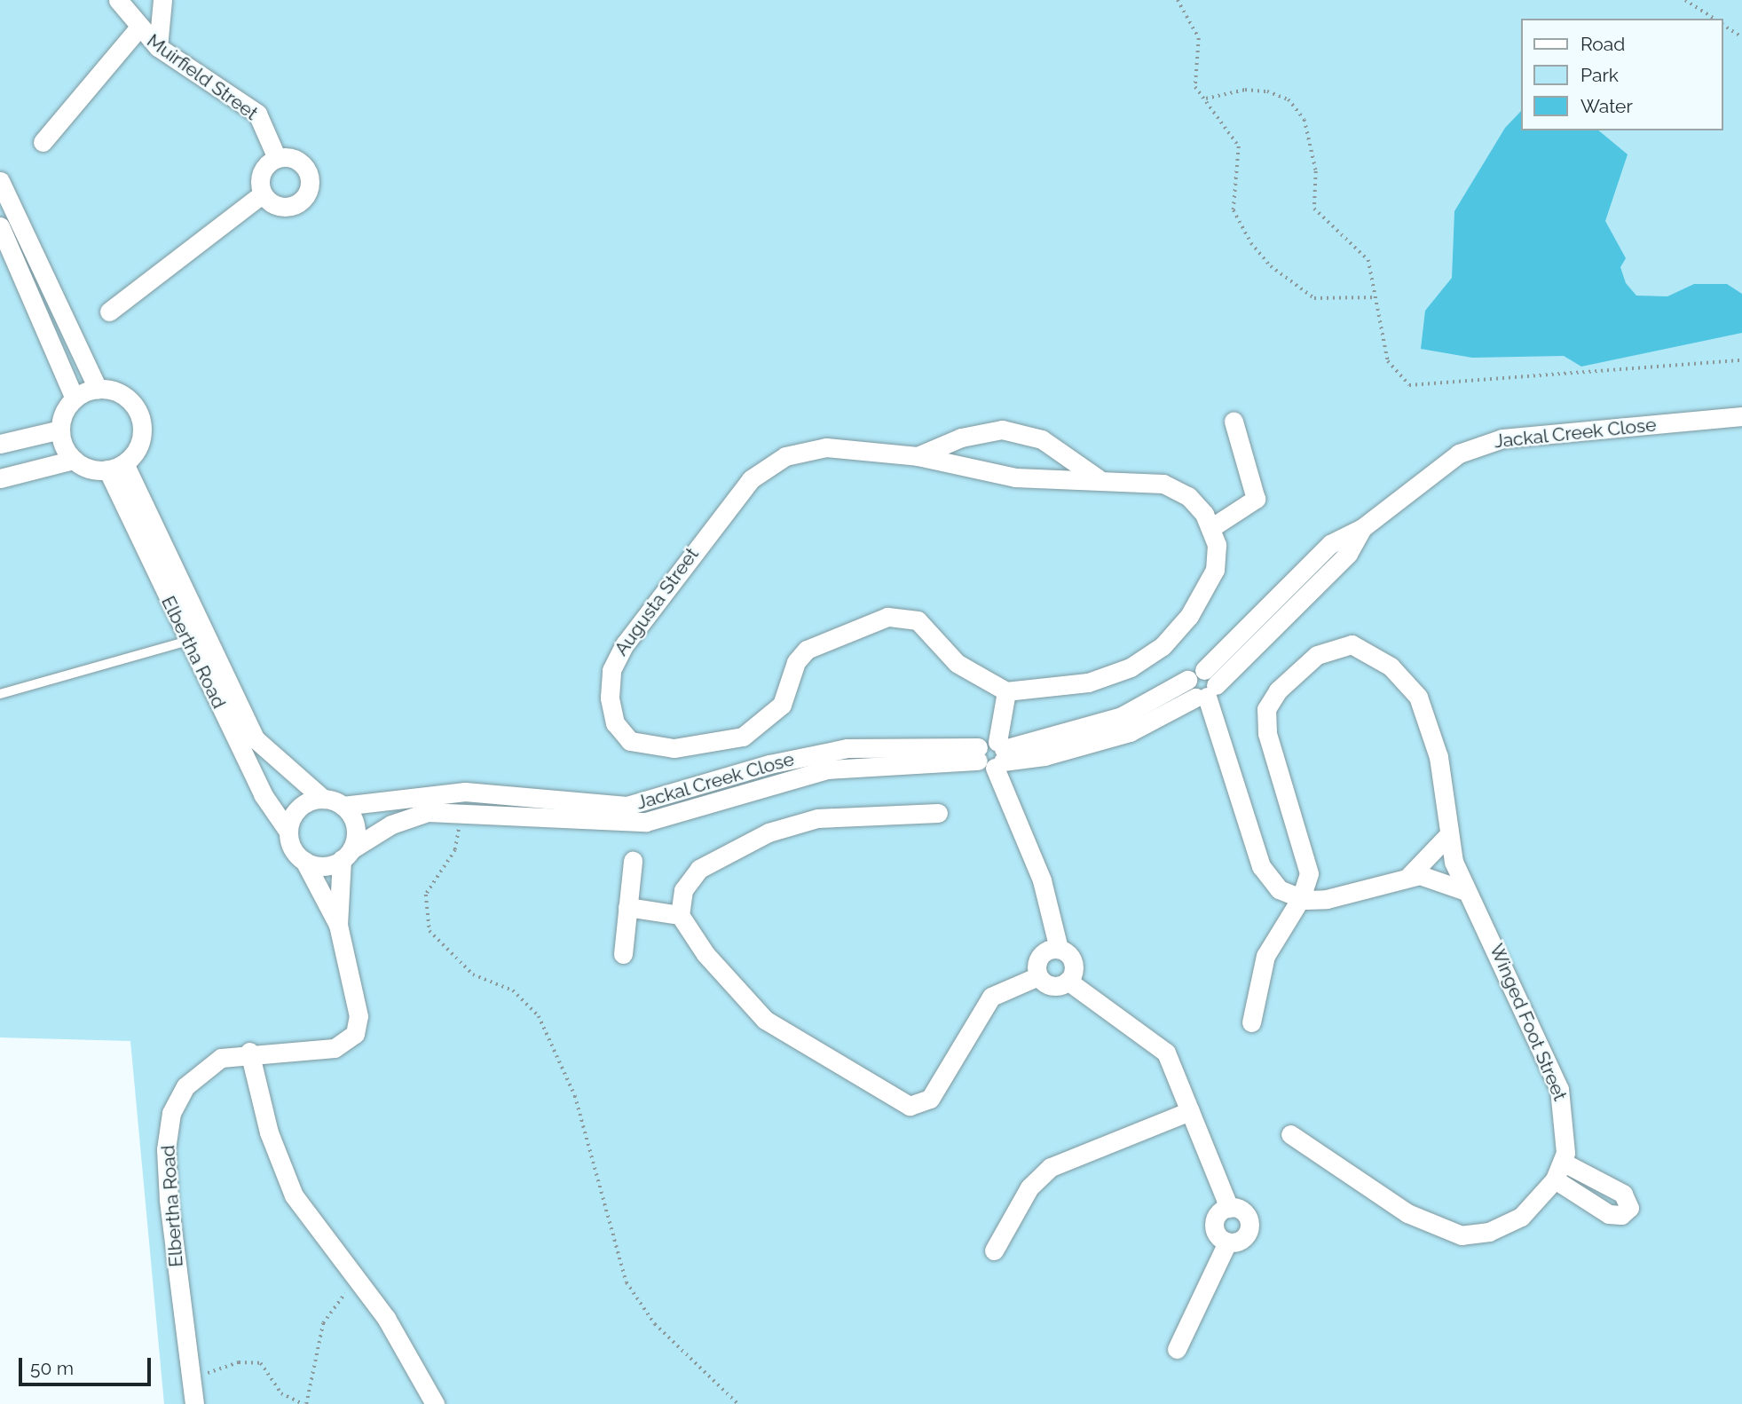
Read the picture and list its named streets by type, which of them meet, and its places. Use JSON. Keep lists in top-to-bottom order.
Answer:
{
  "streets": {
    "street": [
      "Muirfield Street",
      "Jackal Creek Close",
      "Augusta Street",
      "Elbertha Road",
      "Winged Foot Street"
    ]
  },
  "crossings": [
    ["Jackal Creek Close", "Elbertha Road"]
  ],
  "legend": ["Road", "Park", "Water"],
  "scale_bar": "50 m"
}
